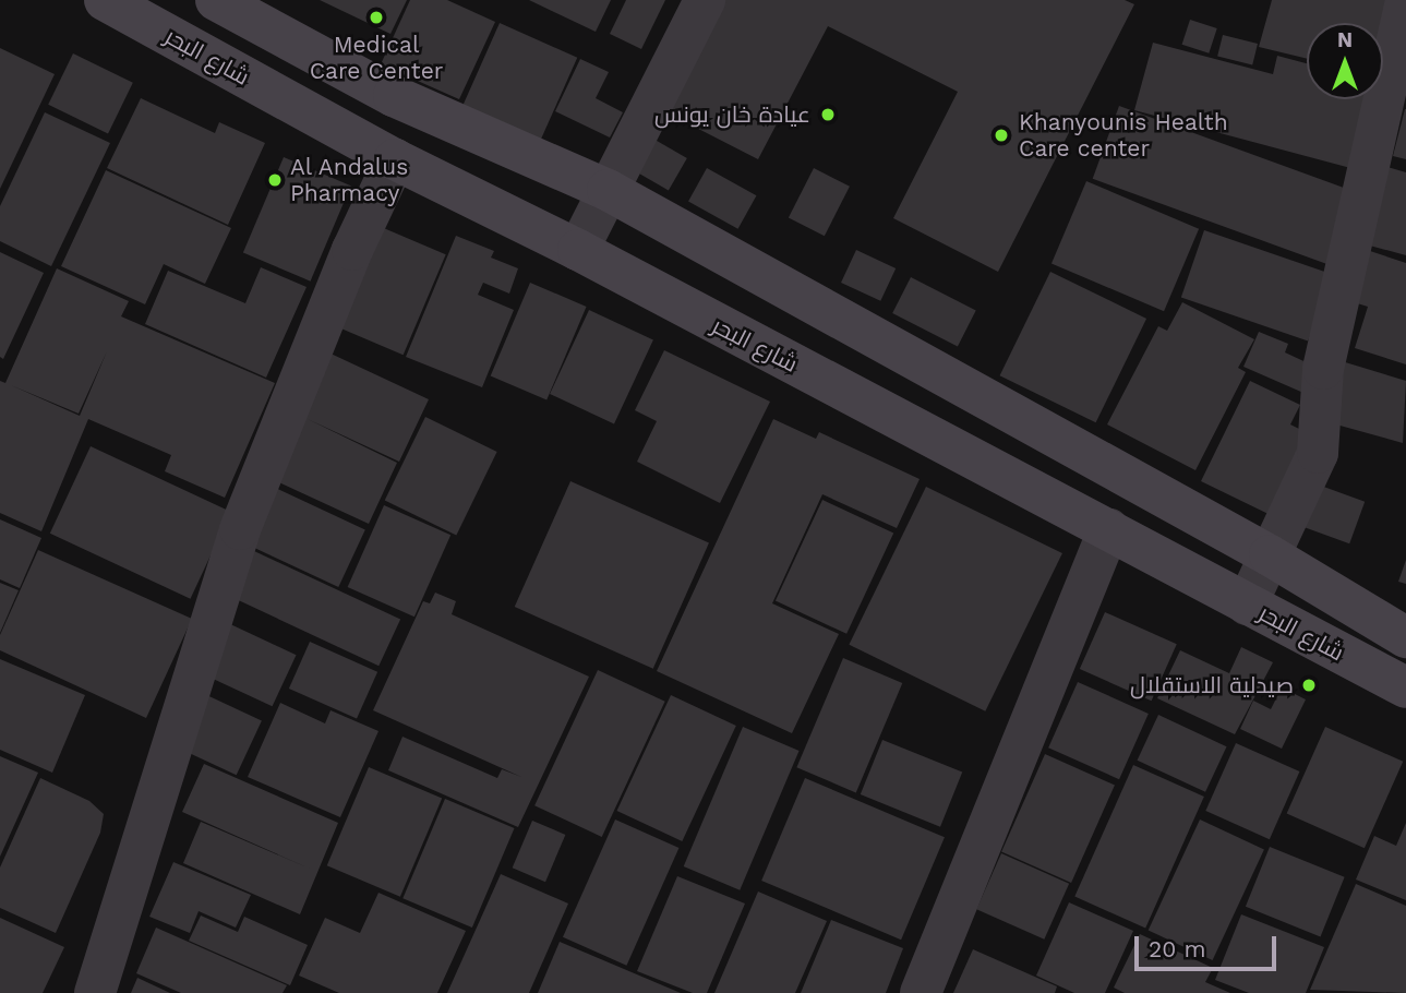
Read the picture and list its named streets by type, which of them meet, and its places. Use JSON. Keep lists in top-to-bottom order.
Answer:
{
  "streets": {
    "main road": ["شارع البحر"]
  },
  "places": [
    "Medical Care Center",
    "عيادة خان يونس",
    "Khanyounis Health Care center",
    "Al Andalus Pharmacy",
    "صيدلية الاستقلال"
  ],
  "scale_bar": "20 m",
  "north": "top"
}
